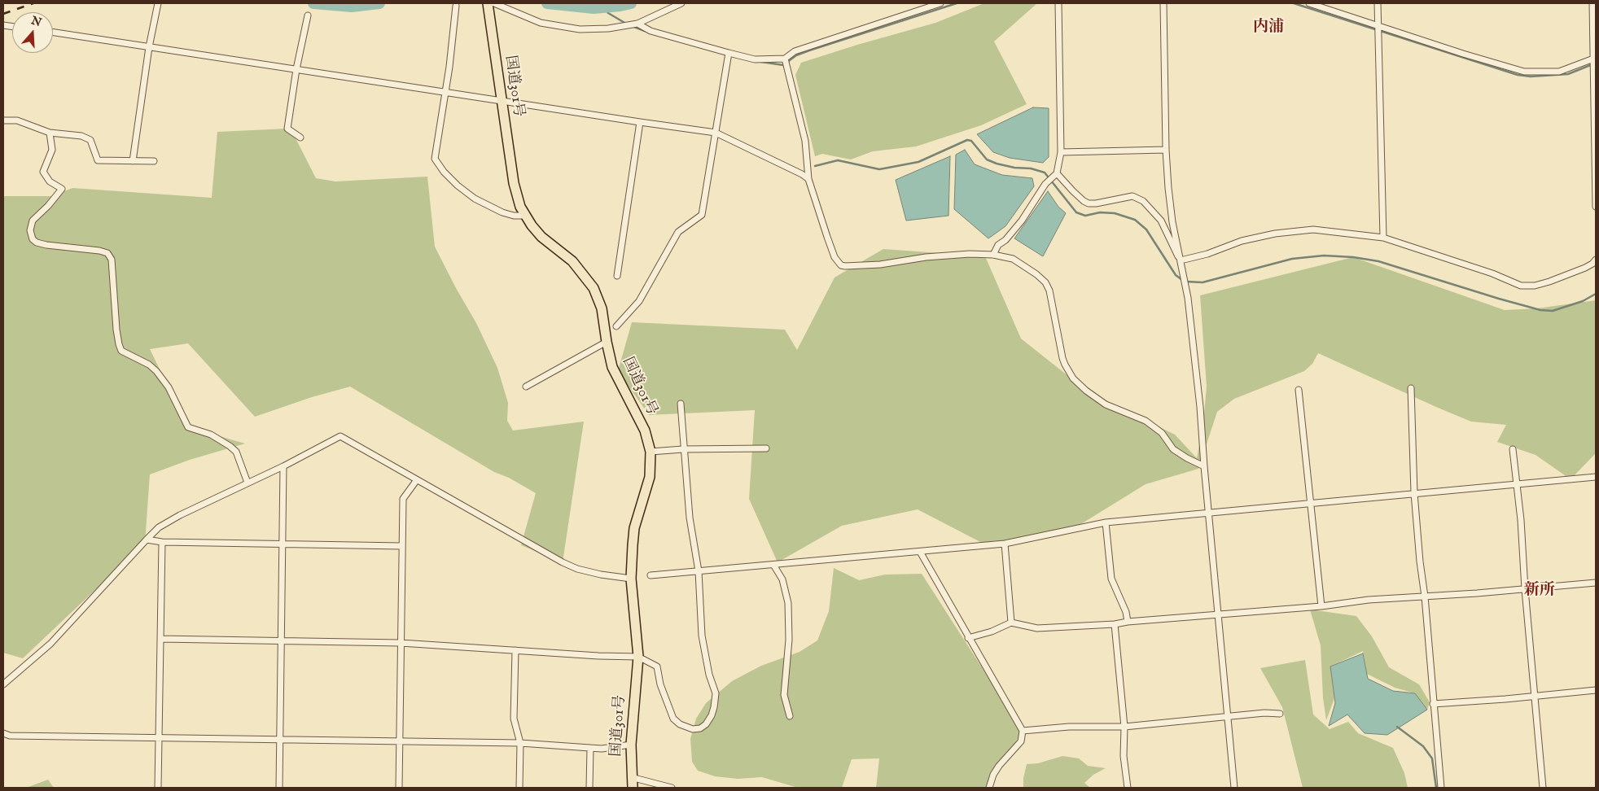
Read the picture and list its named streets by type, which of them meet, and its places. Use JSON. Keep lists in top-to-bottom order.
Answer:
{
  "streets": {
    "highway": ["国道301号"]
  },
  "districts": ["内浦", "新所"],
  "north": "top"
}
